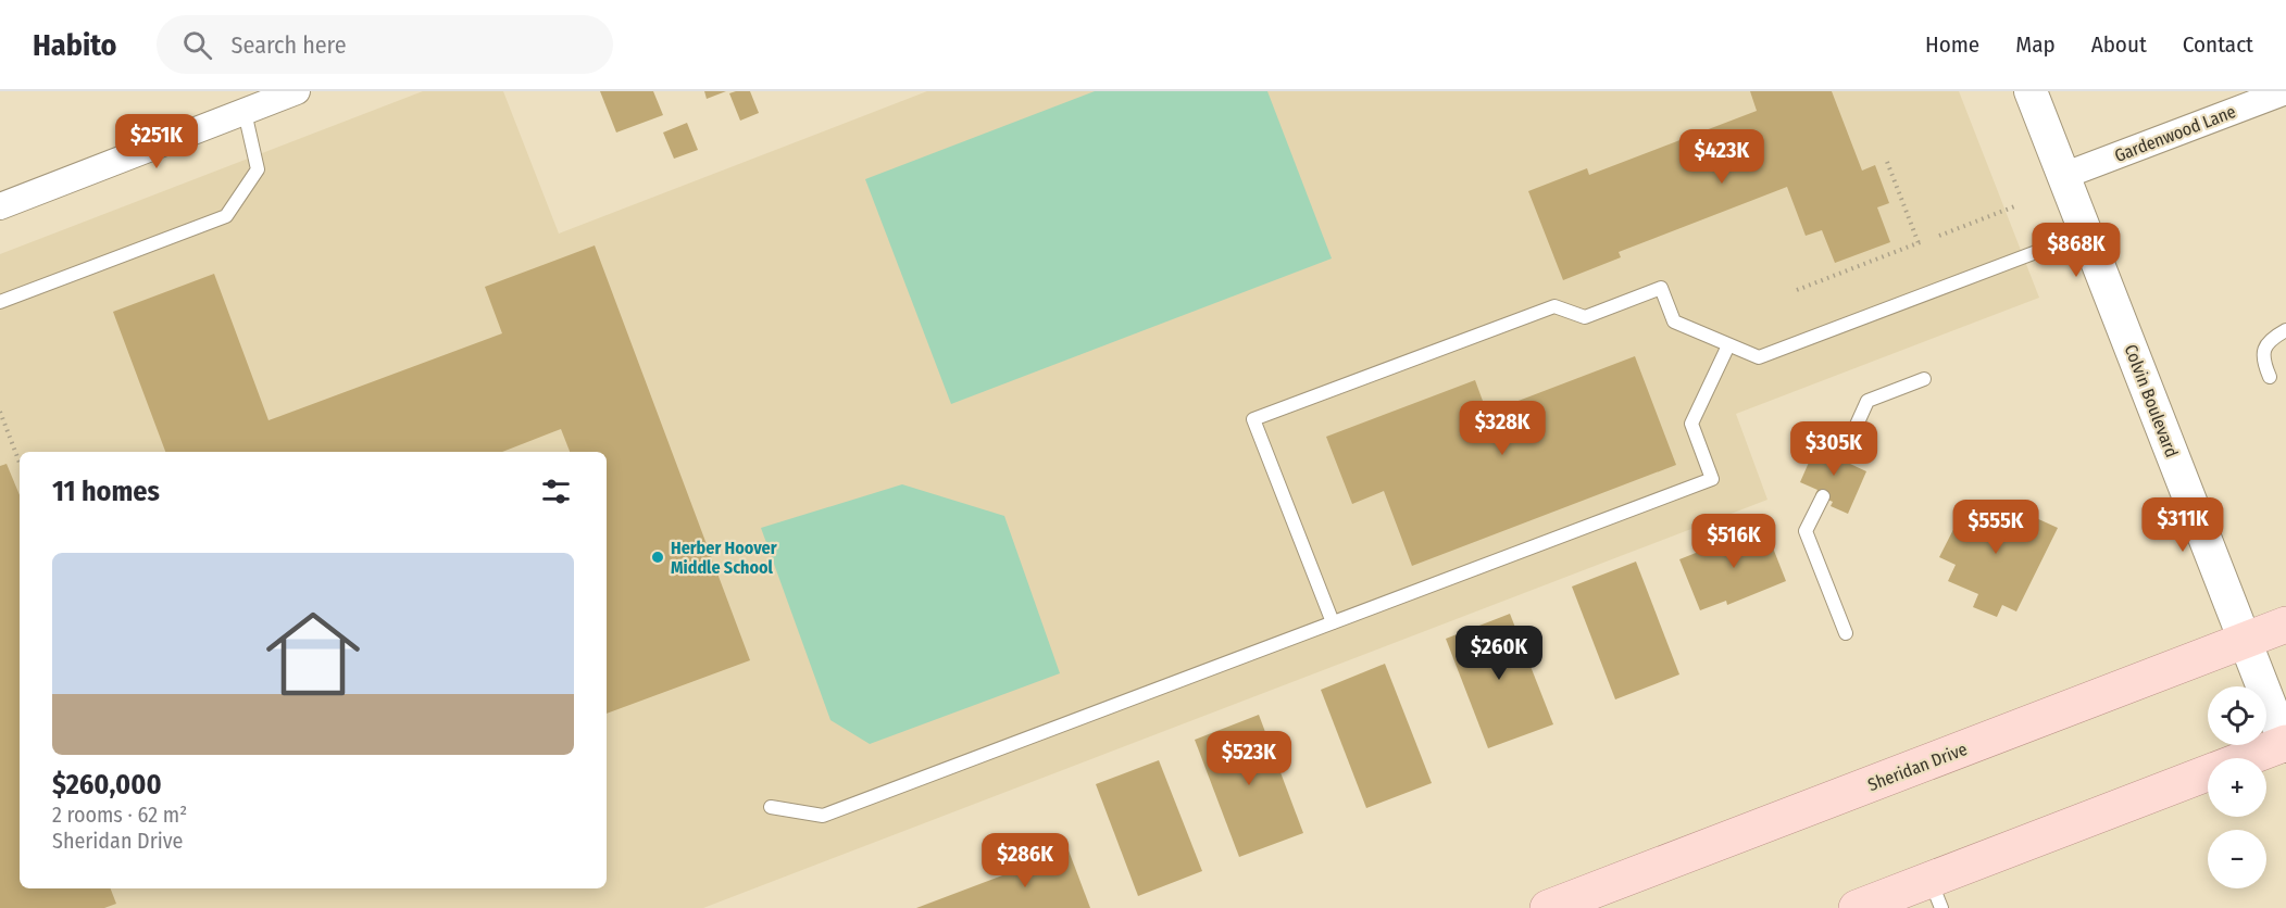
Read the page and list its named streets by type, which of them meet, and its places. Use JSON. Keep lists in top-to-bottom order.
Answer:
{
  "streets": {
    "main road": ["Sheridan Drive"],
    "street": ["Gardenwood Lane", "Colvin Boulevard"]
  },
  "crossings": [
    ["Gardenwood Lane", "Colvin Boulevard"],
    ["Colvin Boulevard", "Sheridan Drive"]
  ],
  "places": ["Herber Hoover Middle School"],
  "page": {
    "header": "Habito",
    "search": "Search here",
    "nav": [
      "Home",
      "Map",
      "About",
      "Contact"
    ],
    "price": [
      "$251K",
      "$423K",
      "$868K",
      "$328K",
      "$305K",
      "$311K",
      "$555K",
      "$516K",
      "$260K",
      "$523K",
      "$286K"
    ],
    "heading": "11 homes",
    "list": [
      {
        "name": "$260,000",
        "note": "2 rooms · 62 m² · Sheridan Drive"
      }
    ],
    "map_buttons": ["+", "−"]
  }
}
